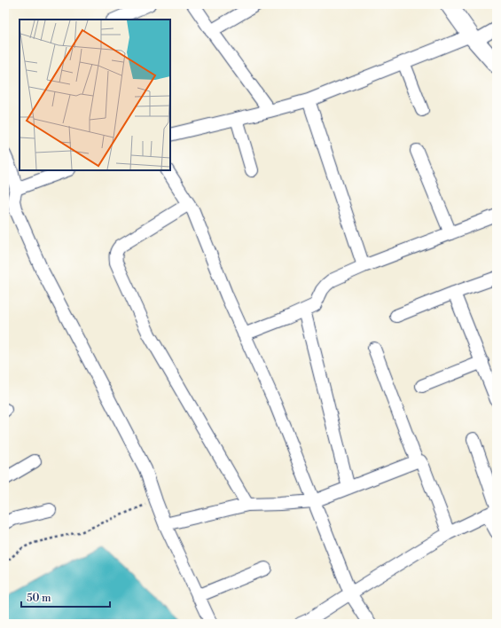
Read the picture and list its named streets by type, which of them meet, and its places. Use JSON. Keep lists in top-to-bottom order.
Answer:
{
  "scale_bar": "50 m"
}
